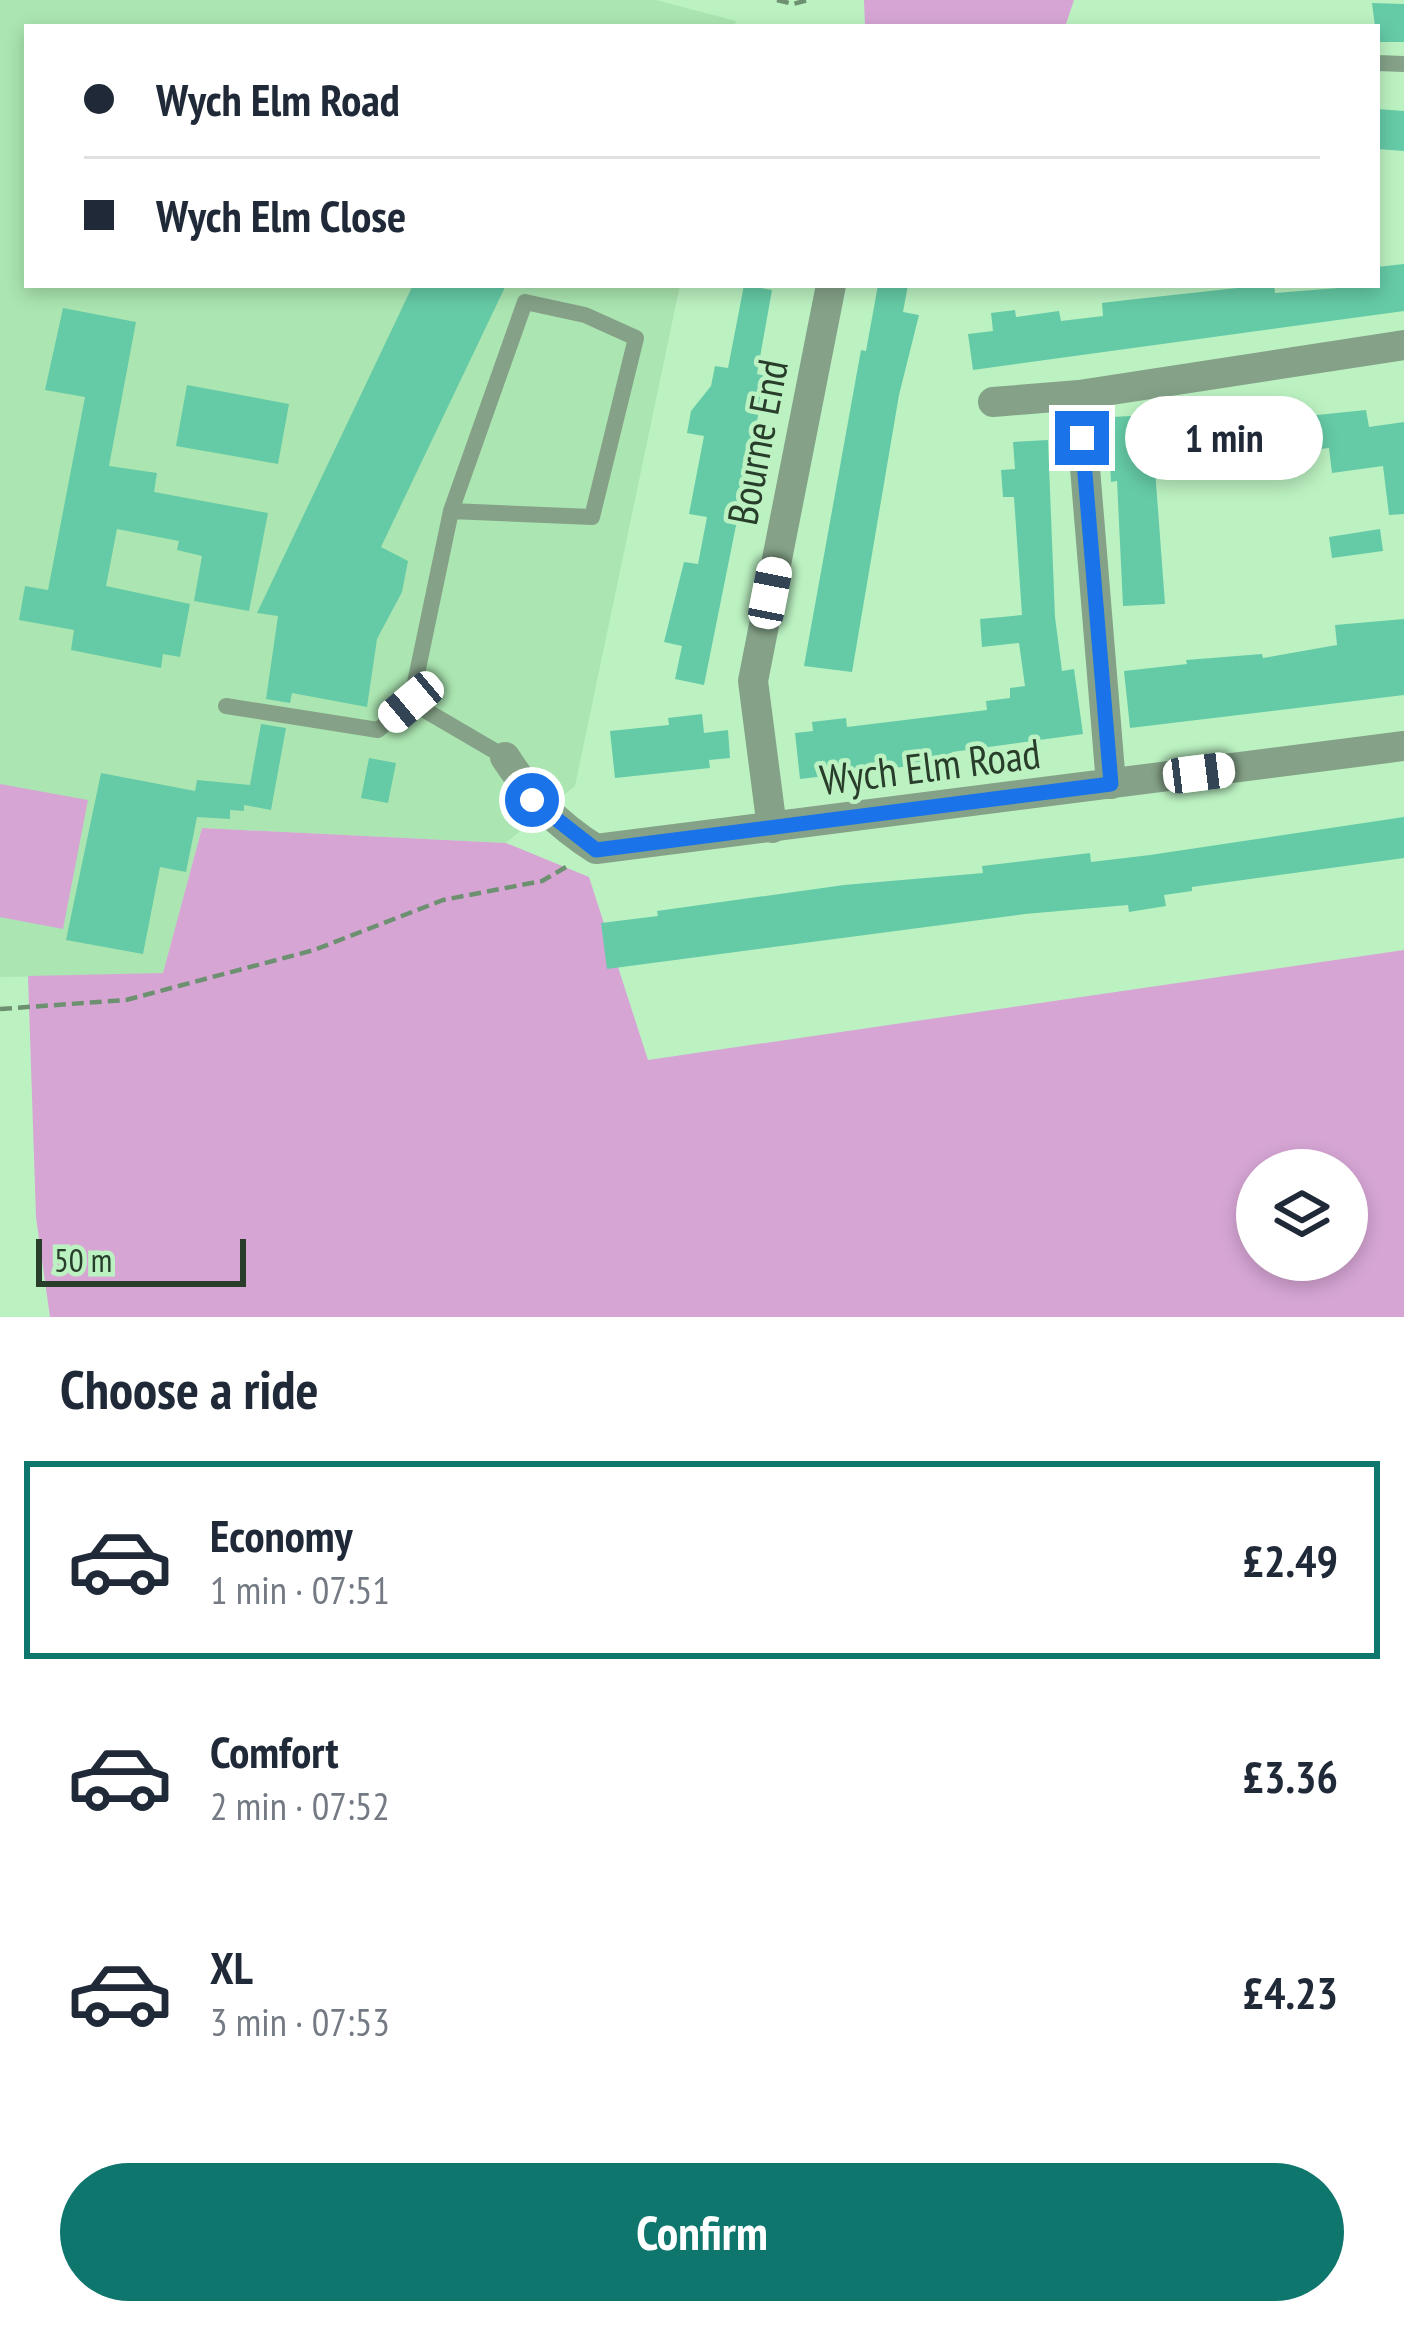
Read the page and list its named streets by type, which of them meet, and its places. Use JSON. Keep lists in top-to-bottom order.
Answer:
{
  "streets": {
    "street": ["Bourne End", "Wych Elm Road"]
  },
  "crossings": [
    ["Bourne End", "Wych Elm Road"]
  ],
  "scale_bar": "50 m",
  "page": {
    "banner": ["Wych Elm Road", "Wych Elm Close"],
    "bubble": "1 min",
    "scale": "50 m",
    "heading": "Choose a ride",
    "list": [
      {
        "name": "Economy",
        "note": "1 min · 07:51",
        "value": "£2.49"
      },
      {
        "name": "Comfort",
        "note": "2 min · 07:52",
        "value": "£3.36"
      },
      {
        "name": "XL",
        "note": "3 min · 07:53",
        "value": "£4.23"
      }
    ],
    "buttons": "Confirm"
  }
}
